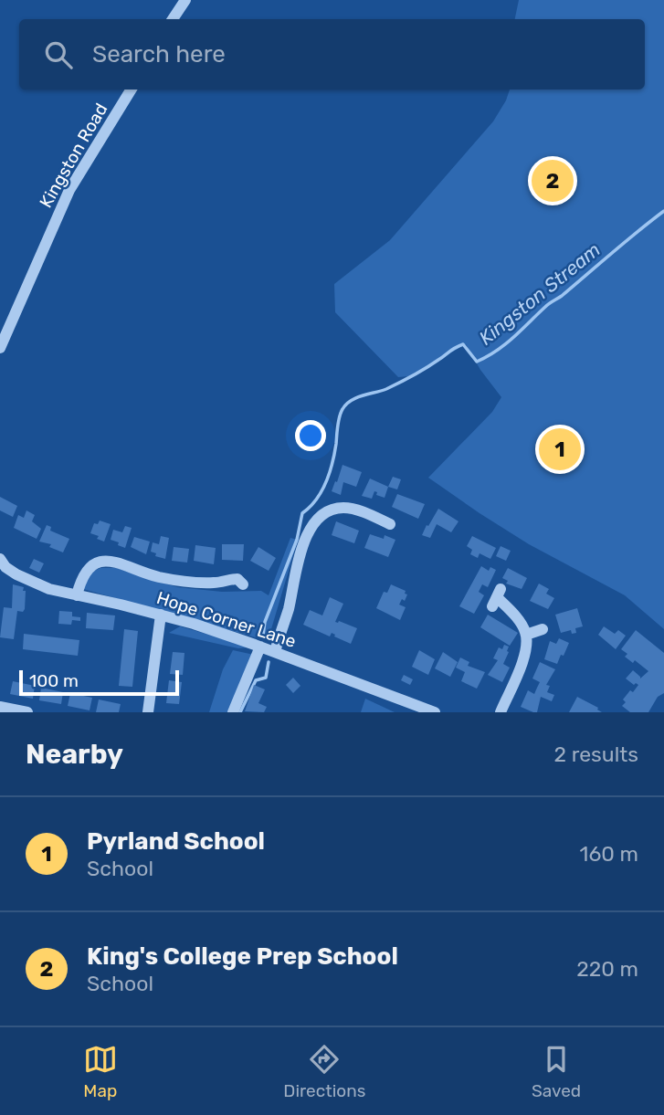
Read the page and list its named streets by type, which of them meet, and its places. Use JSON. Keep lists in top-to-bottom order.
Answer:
{
  "streets": {
    "street": ["Kingston Road", "Hope Corner Lane"]
  },
  "water": ["Kingston Stream"],
  "scale_bar": "100 m",
  "page": {
    "search": "Search here",
    "pins": ["2", "1"],
    "scale": "100 m",
    "heading": ["Nearby", "2 results"],
    "list": [
      {
        "mark": "1",
        "name": "Pyrland School",
        "note": "School",
        "value": "160 m"
      },
      {
        "mark": "2",
        "name": "King's College Prep School",
        "note": "School",
        "value": "220 m"
      }
    ],
    "nav": ["Map", "Directions", "Saved"]
  }
}
